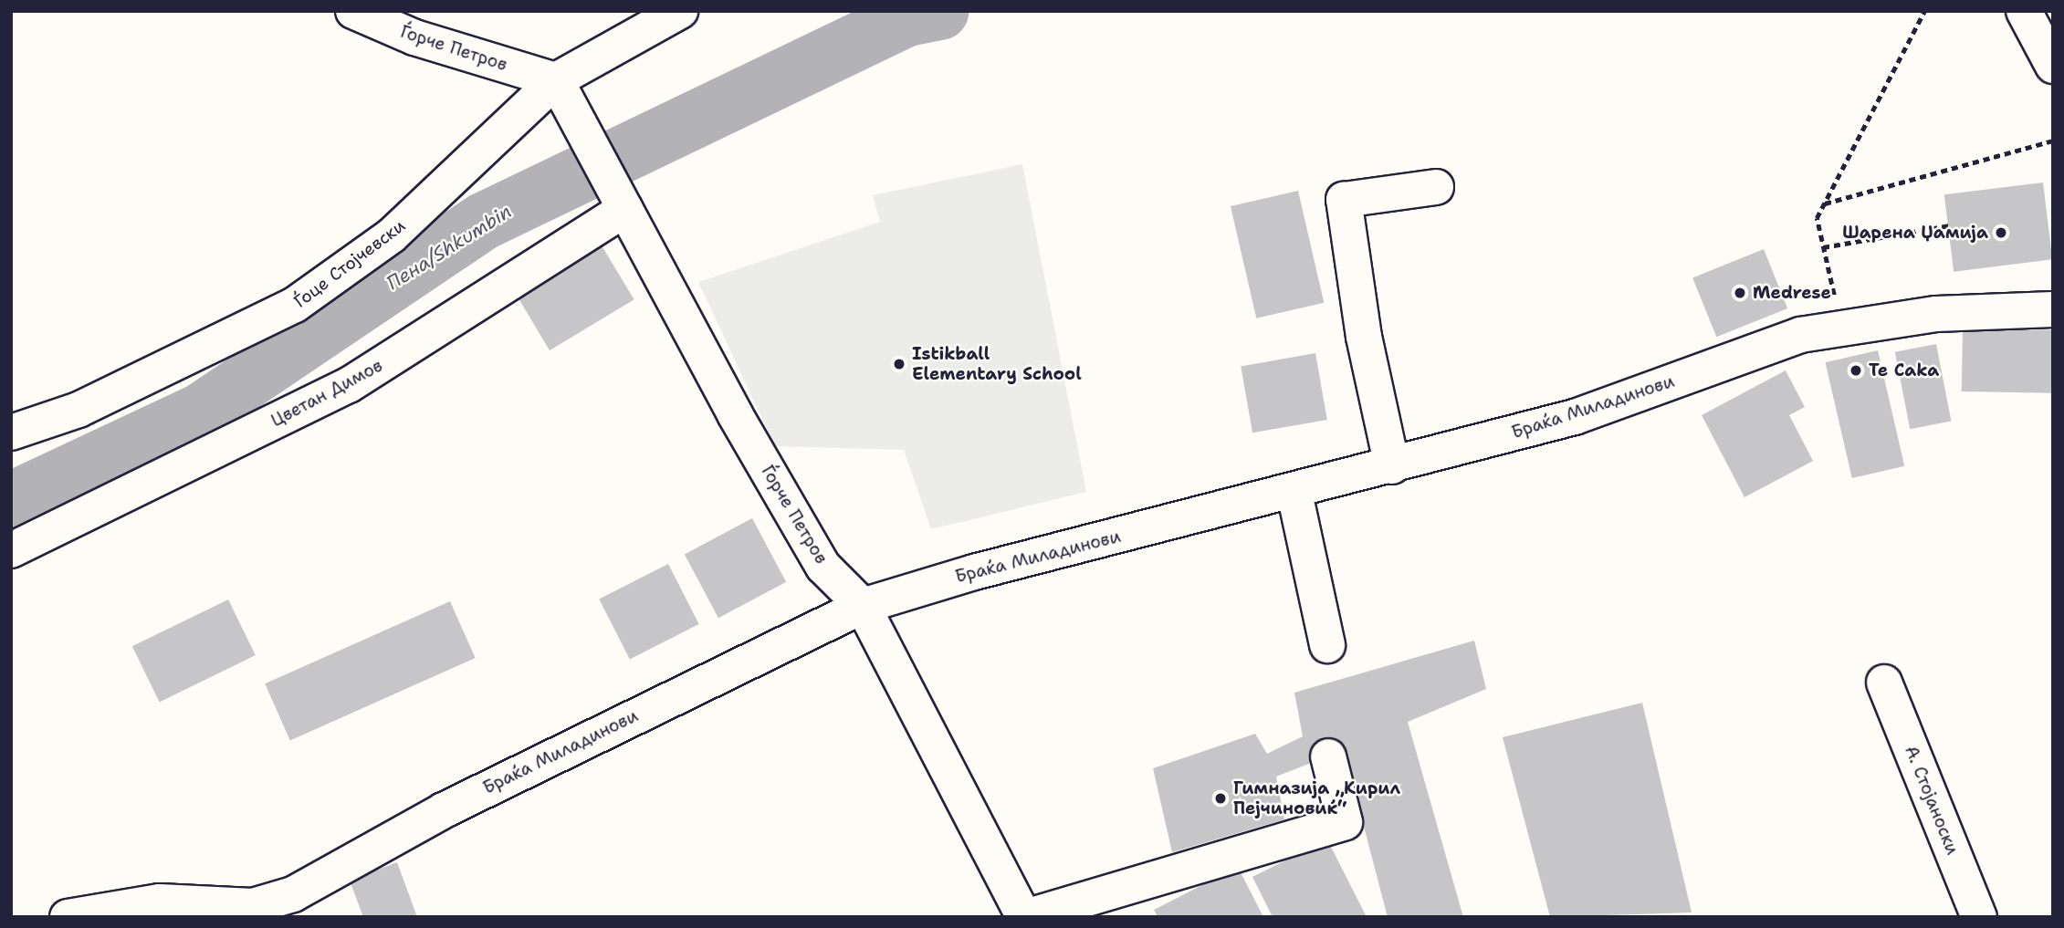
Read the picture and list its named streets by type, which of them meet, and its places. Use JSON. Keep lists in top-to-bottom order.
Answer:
{
  "streets": {
    "street": [
      "Ѓорче Петров",
      "Ѓоце Стојчевски",
      "Цветан Димов",
      "Браќа Миладинови",
      "А. Стојаноски"
    ]
  },
  "crossings": [
    ["Ѓорче Петров", "Ѓоце Стојчевски"],
    ["Ѓорче Петров", "Цветан Димов"],
    ["Ѓорче Петров", "Браќа Миладинови"]
  ],
  "water": ["Пена/Shkumbin"],
  "places": [
    "Шарена Џамија",
    "Medrese",
    "Istikball Elementary School",
    "Te Caka",
    "Гимназија „Кирил Пејчиновиќ“"
  ]
}
